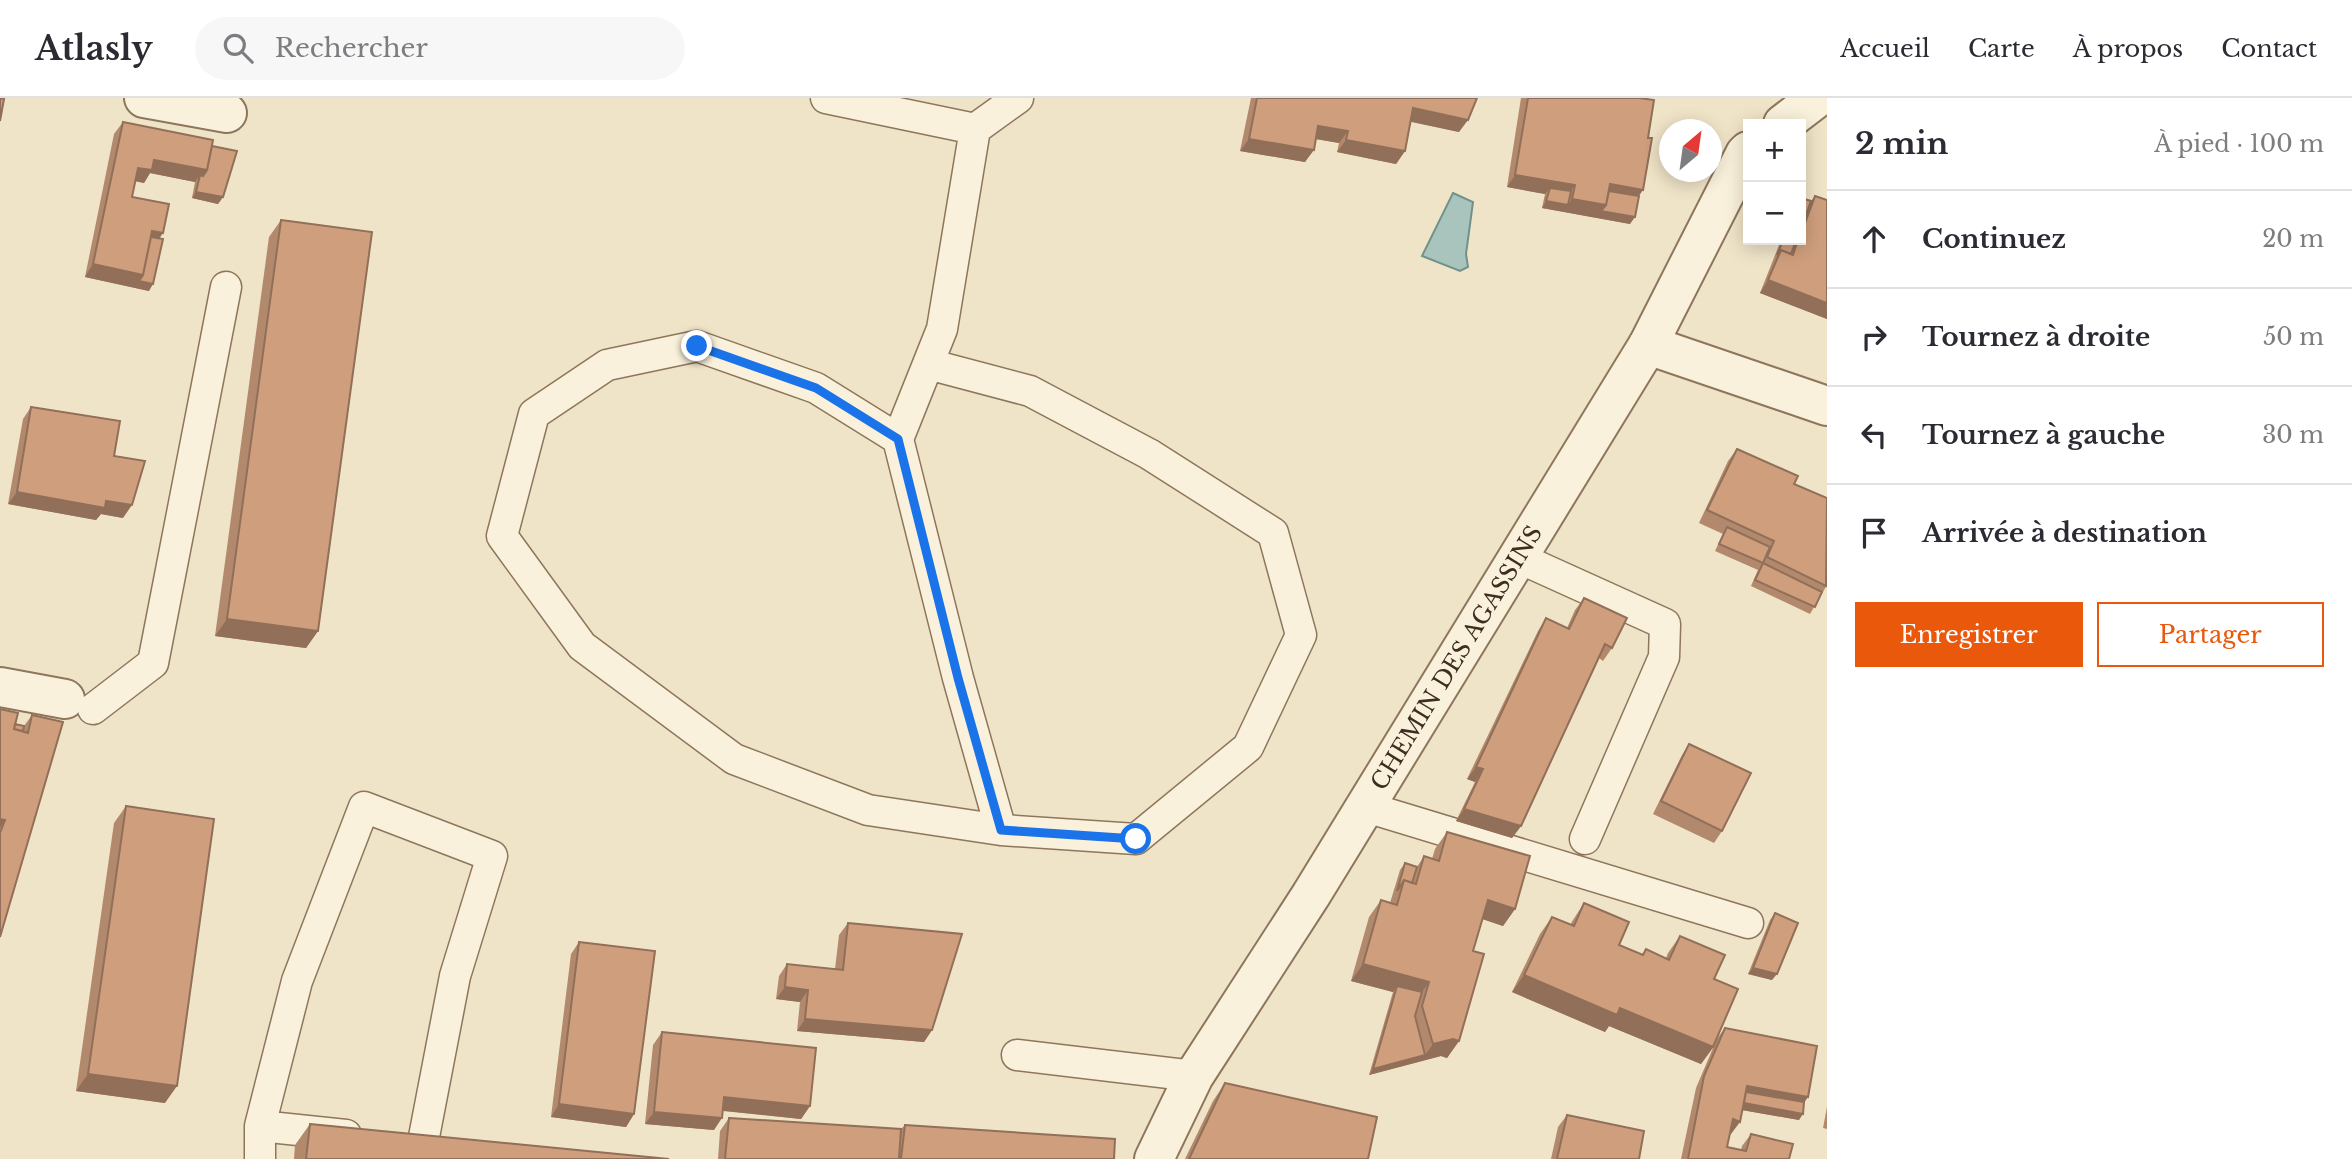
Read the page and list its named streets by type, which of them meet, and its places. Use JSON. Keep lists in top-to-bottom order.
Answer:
{
  "streets": {
    "street": ["CHEMIN DES AGASSINS"]
  },
  "north": "top right",
  "page": {
    "header": "Atlasly",
    "search": "Rechercher",
    "nav": [
      "Accueil",
      "Carte",
      "À propos",
      "Contact"
    ],
    "heading": ["2 min", "À pied · 100 m"],
    "map_buttons": ["+", "−"],
    "list": [
      ["Continuez", "20 m"],
      ["Tournez à droite", "50 m"],
      ["Tournez à gauche", "30 m"],
      "Arrivée à destination"
    ],
    "buttons": ["Enregistrer", "Partager"]
  }
}
